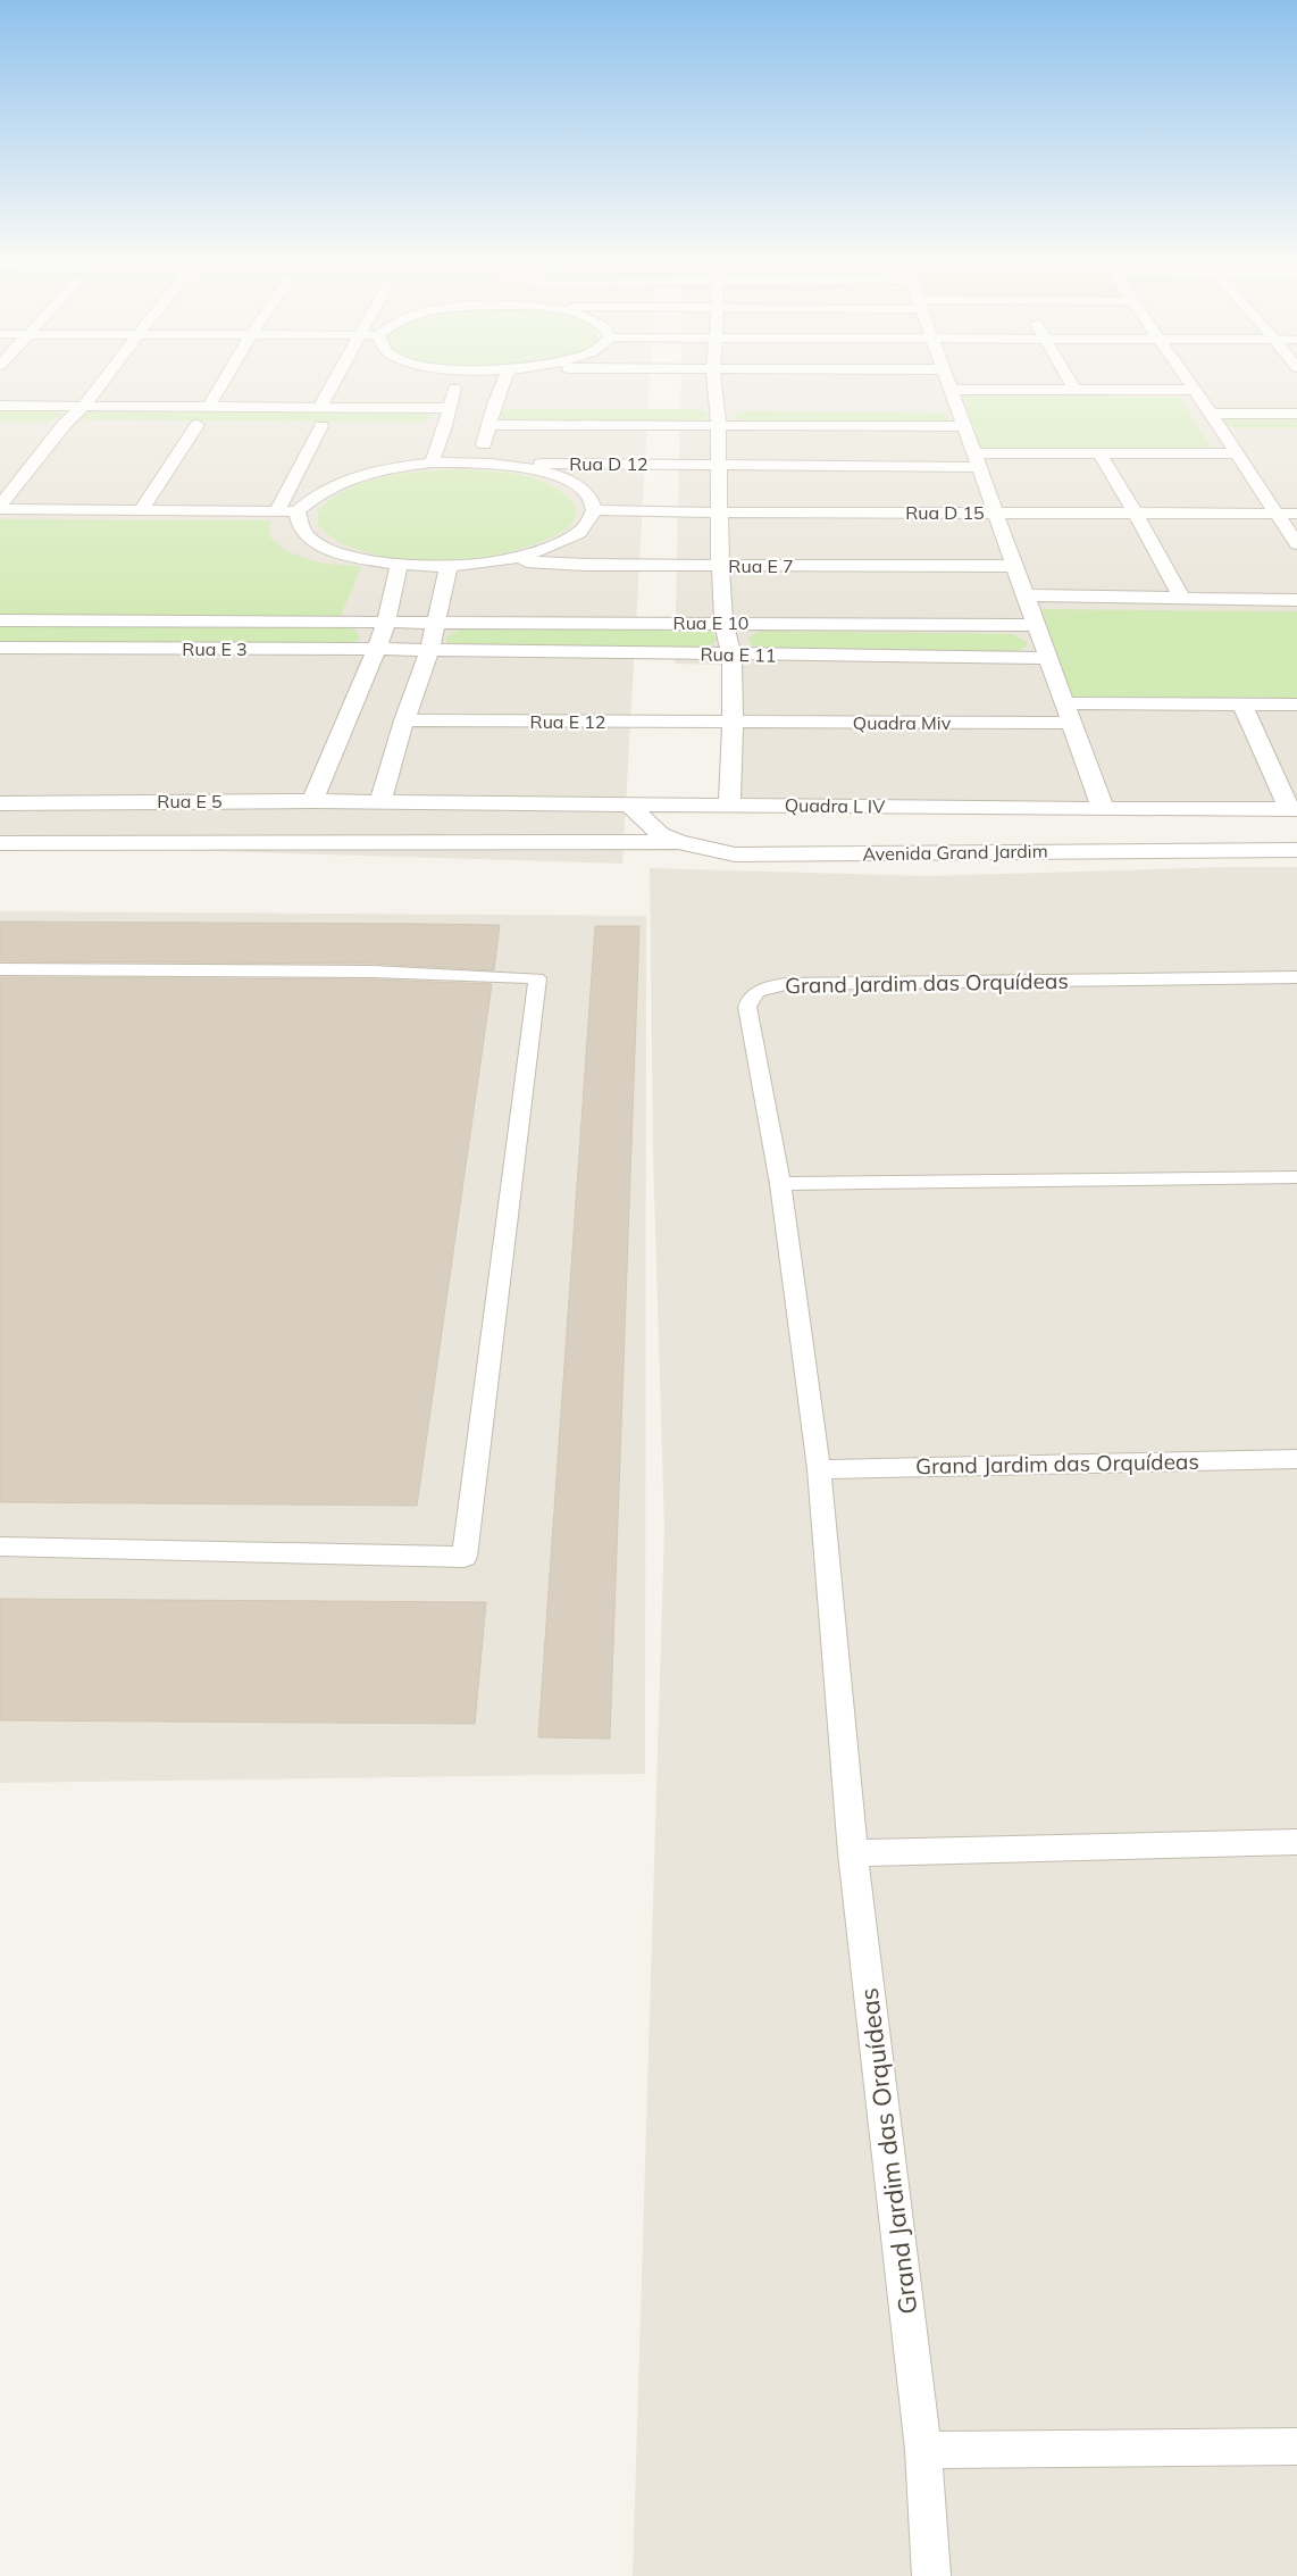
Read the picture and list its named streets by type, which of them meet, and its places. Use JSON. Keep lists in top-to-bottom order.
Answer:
{
  "streets": {
    "street": [
      "Rua D 12",
      "Rua D 15",
      "Rua E 7",
      "Rua E 10",
      "Rua E 3",
      "Rua E 11",
      "Rua E 12",
      "Quadra Miv",
      "Rua E 5",
      "Quadra L IV",
      "Avenida Grand Jardim"
    ],
    "lane": ["Grand Jardim das Orquídeas"]
  },
  "crossings": [
    ["Rua E 3", "Rua E 11"],
    ["Rua E 12", "Quadra Miv"],
    ["Rua E 5", "Quadra L IV"],
    ["Quadra L IV", "Avenida Grand Jardim"]
  ]
}
